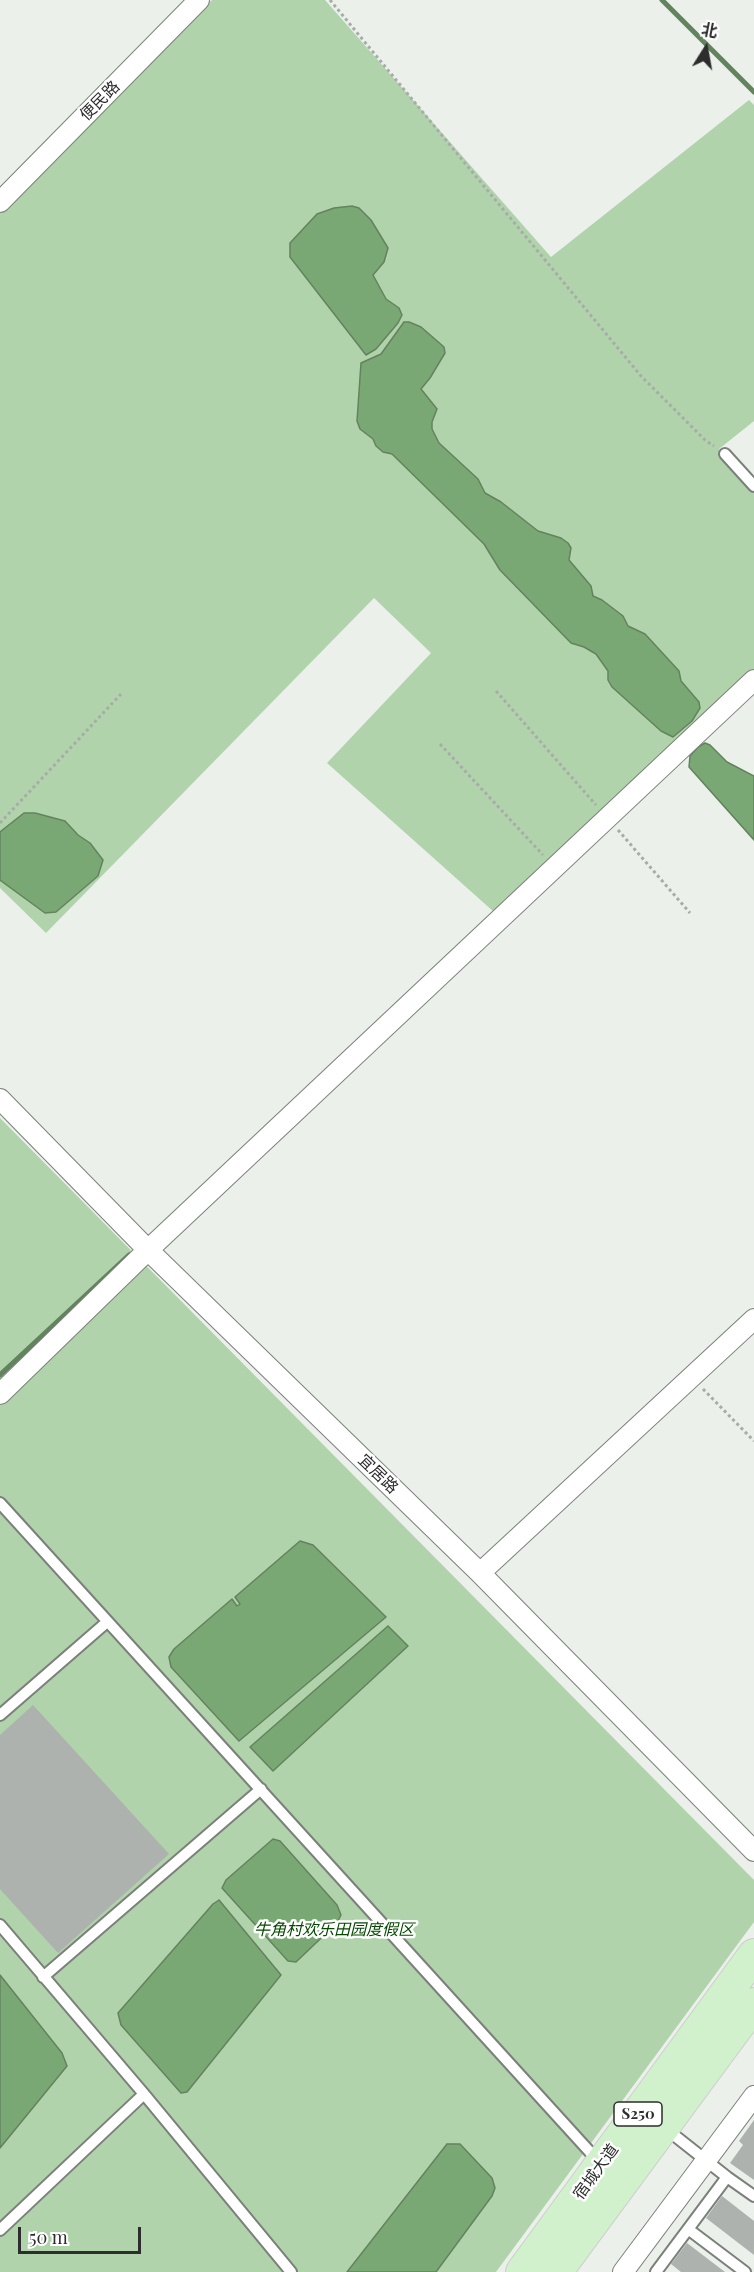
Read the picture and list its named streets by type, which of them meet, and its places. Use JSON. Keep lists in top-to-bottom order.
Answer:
{
  "streets": {
    "main road": ["S250", "宿城大道"],
    "street": ["便民路", "宜居路"]
  },
  "parks": ["牛角村欢乐田园度假区"],
  "scale_bar": "50 m",
  "north": "top"
}
